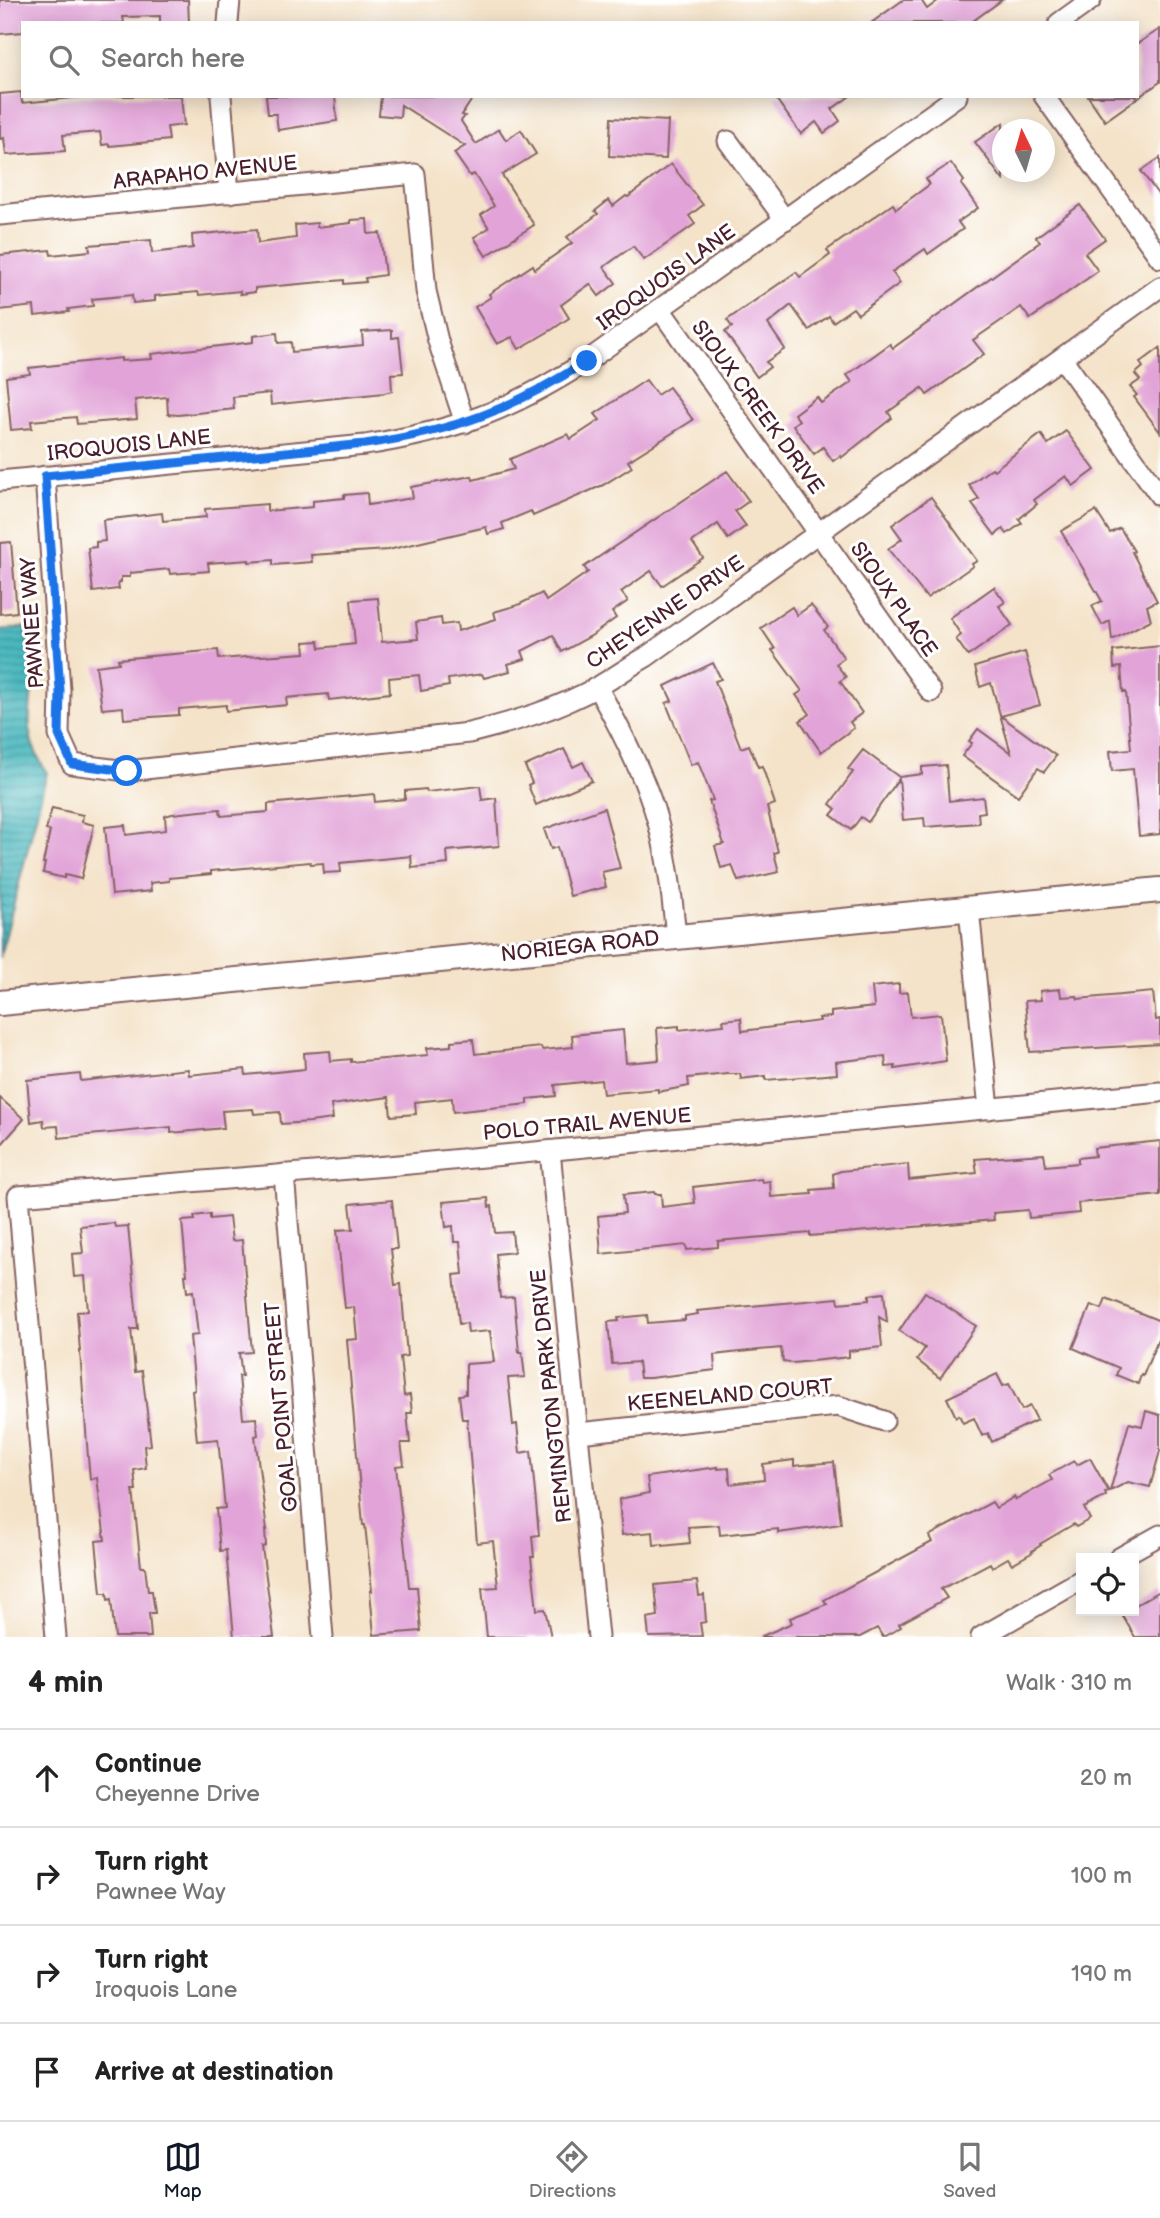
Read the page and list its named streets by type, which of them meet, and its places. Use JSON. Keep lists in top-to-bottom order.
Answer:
{
  "streets": {
    "street": [
      "ARAPAHO AVENUE",
      "IROQUOIS LANE",
      "SIOUX CREEK DRIVE",
      "SIOUX PLACE",
      "CHEYENNE DRIVE",
      "PAWNEE WAY",
      "NORIEGA ROAD",
      "POLO TRAIL AVENUE",
      "KEENELAND COURT",
      "REMINGTON PARK DRIVE",
      "GOAL POINT STREET"
    ]
  },
  "crossings": [
    ["ARAPAHO AVENUE", "IROQUOIS LANE"],
    ["IROQUOIS LANE", "SIOUX CREEK DRIVE"],
    ["IROQUOIS LANE", "PAWNEE WAY"],
    ["SIOUX CREEK DRIVE", "SIOUX PLACE"],
    ["SIOUX CREEK DRIVE", "CHEYENNE DRIVE"],
    ["SIOUX PLACE", "CHEYENNE DRIVE"],
    ["CHEYENNE DRIVE", "PAWNEE WAY"],
    ["POLO TRAIL AVENUE", "REMINGTON PARK DRIVE"],
    ["POLO TRAIL AVENUE", "GOAL POINT STREET"],
    ["KEENELAND COURT", "REMINGTON PARK DRIVE"]
  ],
  "north": "top",
  "page": {
    "search": "Search here",
    "heading": ["4 min", "Walk · 310 m"],
    "list": [
      ["Continue", "Cheyenne Drive", "20 m"],
      ["Turn right", "Pawnee Way", "100 m"],
      ["Turn right", "Iroquois Lane", "190 m"],
      "Arrive at destination"
    ],
    "nav": ["Map", "Directions", "Saved"]
  }
}
